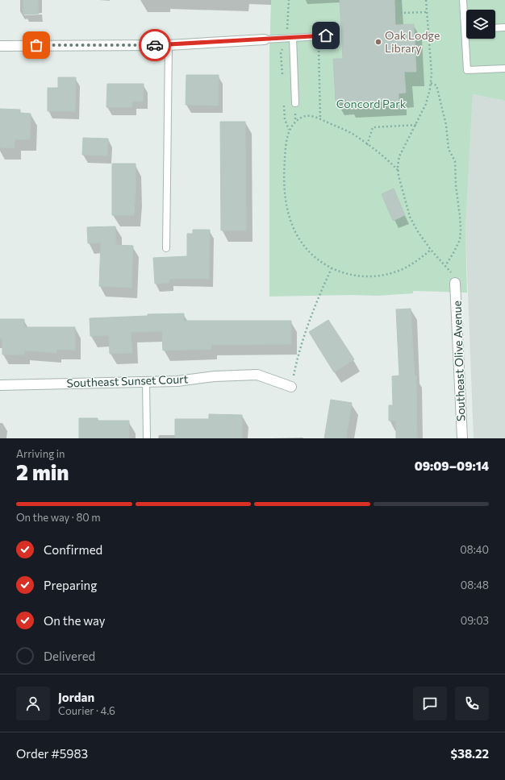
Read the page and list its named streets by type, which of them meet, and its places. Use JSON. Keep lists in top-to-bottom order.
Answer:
{
  "streets": {
    "street": ["Southeast Olive Avenue", "Southeast Sunset Court"]
  },
  "parks": ["Concord Park"],
  "places": ["Oak Lodge Library"],
  "page": {
    "heading": ["2 min", "Arriving in", "09:09–09:14"],
    "panel": [
      "Jordan",
      "Courier · 4.6",
      "Order #5983",
      "$38.22"
    ],
    "bar": "On the way · 80 m",
    "list": [
      ["Confirmed", "08:40"],
      ["Preparing", "08:48"],
      ["On the way", "09:03"],
      "Delivered"
    ]
  }
}
